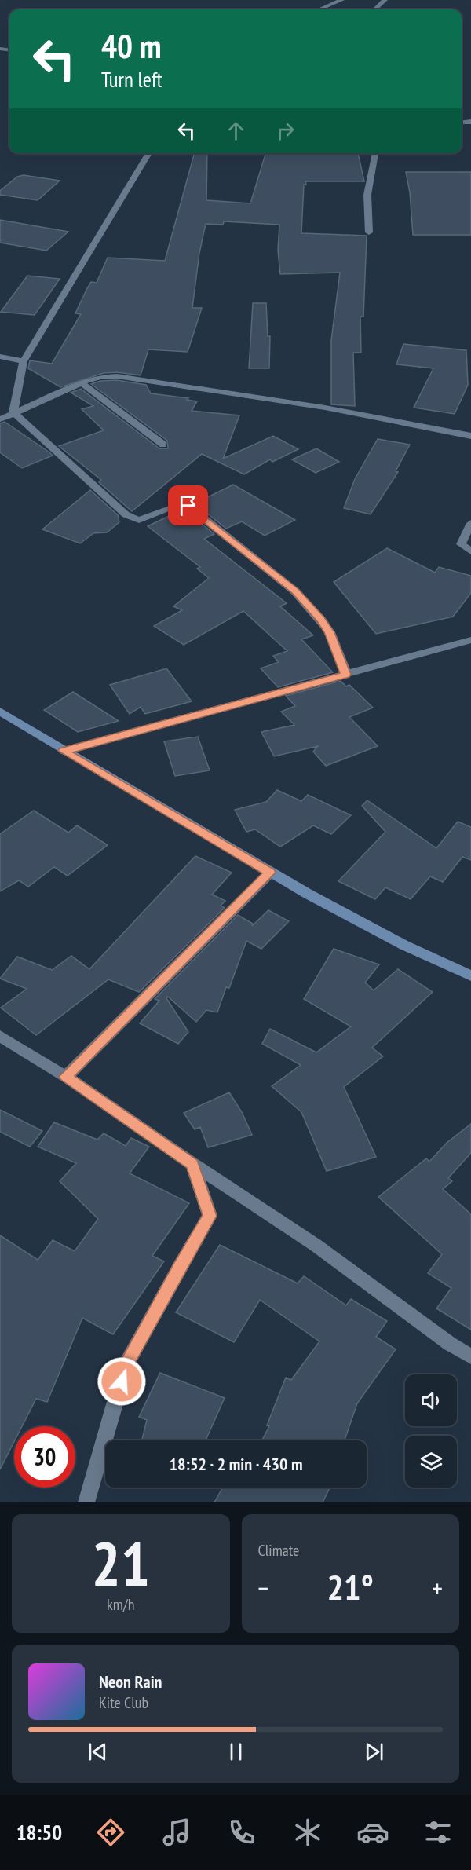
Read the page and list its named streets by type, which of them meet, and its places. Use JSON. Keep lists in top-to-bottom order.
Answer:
{
  "page": {
    "turn": ["40 m", "Turn left"],
    "limit": "30",
    "trip": "18:52 · 2 min · 430 m",
    "tile": [
      ["21", "km/h"],
      "Climate"
    ],
    "heat": ["−", "21°", "+"],
    "song": ["Neon Rain", "Kite Club"],
    "tabs": "18:50"
  }
}
